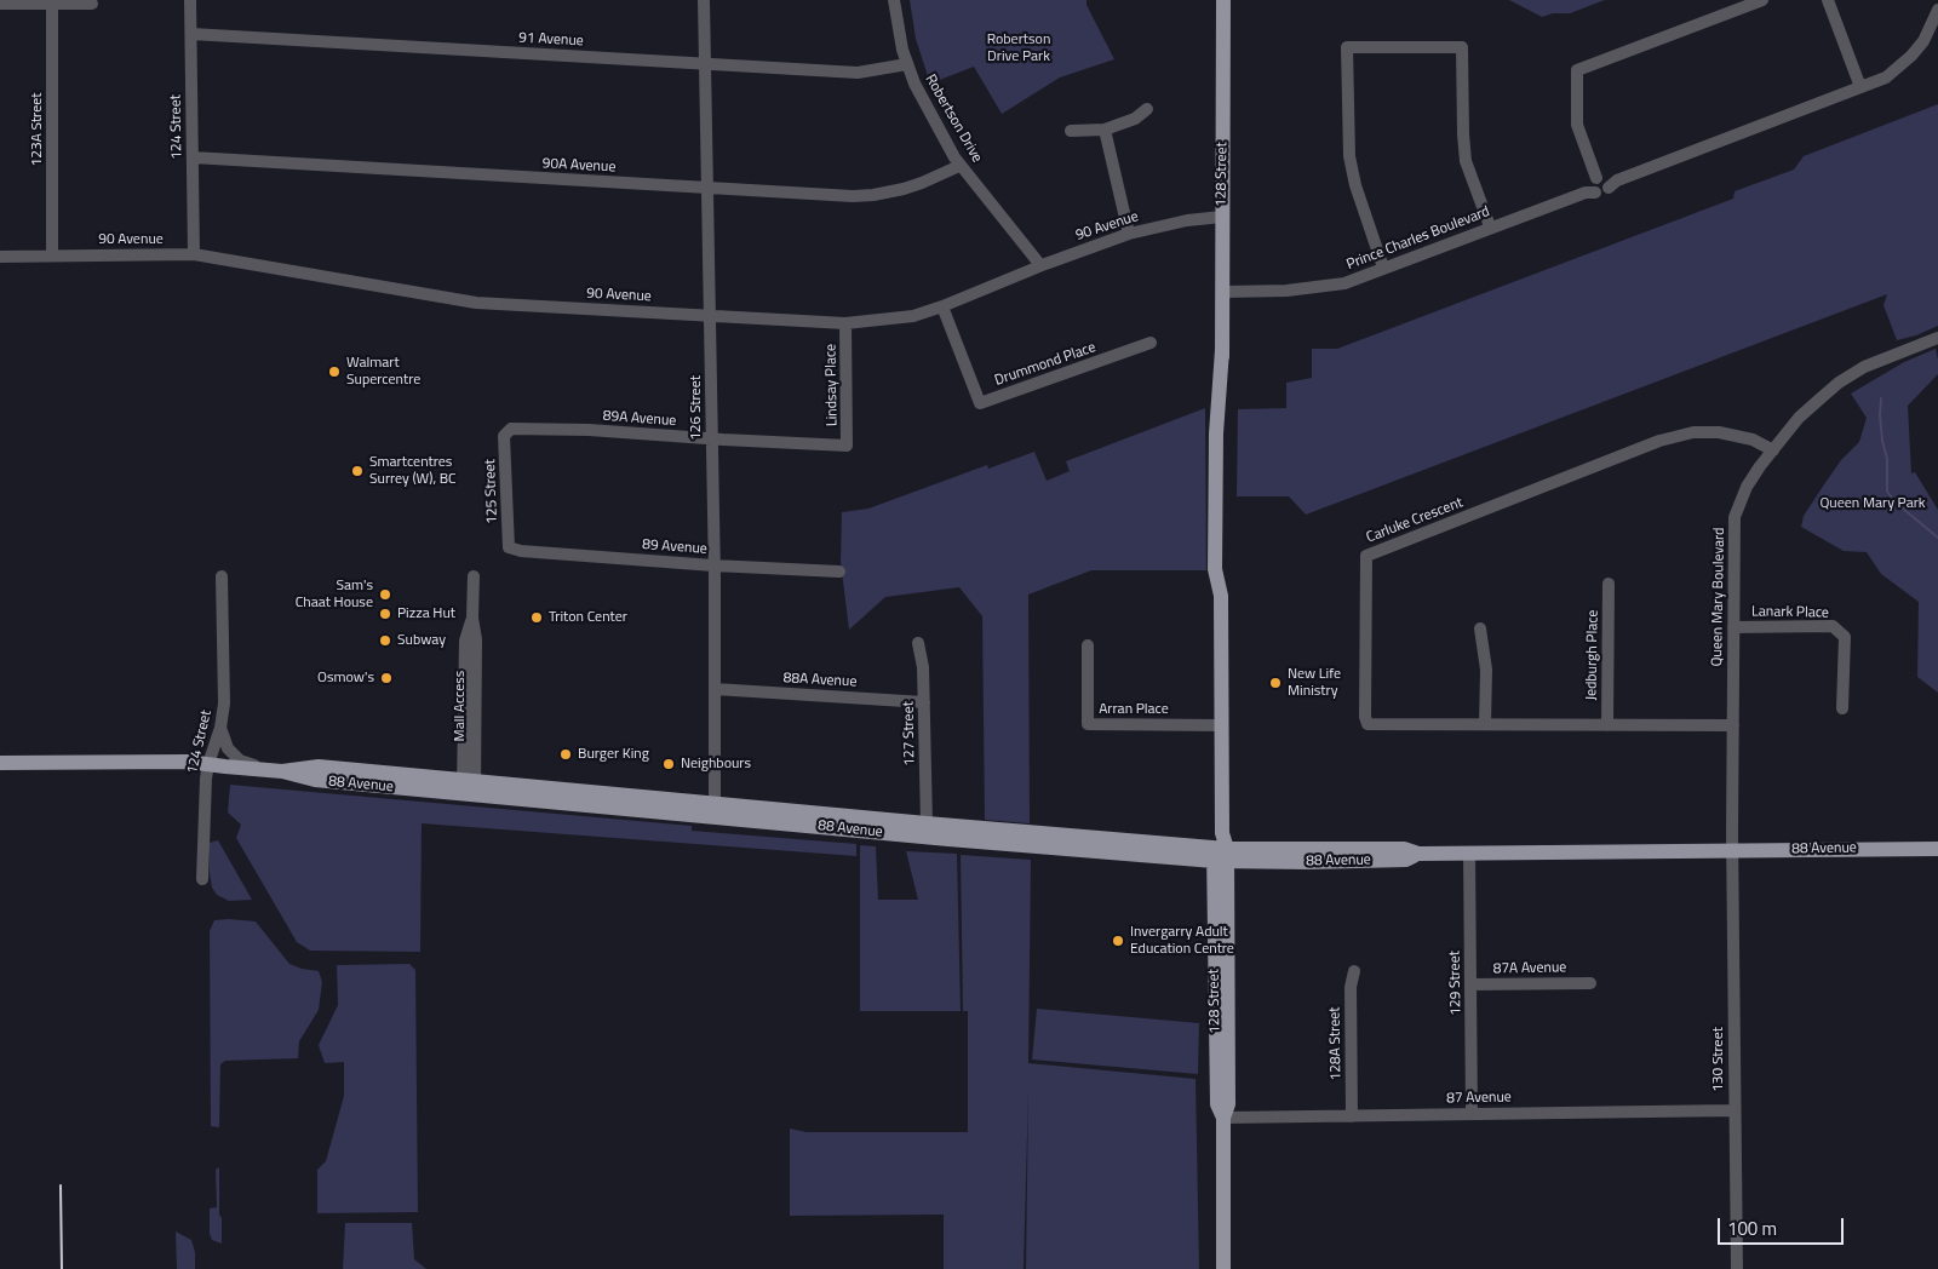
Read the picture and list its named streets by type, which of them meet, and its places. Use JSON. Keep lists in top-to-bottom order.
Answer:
{
  "streets": {
    "main road": ["128 Street", "88 Avenue"],
    "street": [
      "91 Avenue",
      "Robertson Drive",
      "124 Street",
      "123A Street",
      "90A Avenue",
      "90 Avenue",
      "Prince Charles Boulevard",
      "Drummond Place",
      "Lindsay Place",
      "126 Street",
      "89A Avenue",
      "125 Street",
      "Carluke Crescent",
      "89 Avenue",
      "Queen Mary Boulevard",
      "Lanark Place",
      "Jedburgh Place",
      "88A Avenue",
      "Mall Access",
      "Arran Place",
      "127 Street",
      "87A Avenue",
      "129 Street",
      "128A Street",
      "130 Street",
      "87 Avenue"
    ]
  },
  "crossings": [
    ["91 Avenue", "Robertson Drive"],
    ["91 Avenue", "124 Street"],
    ["91 Avenue", "126 Street"],
    ["Robertson Drive", "90A Avenue"],
    ["Robertson Drive", "90 Avenue"],
    ["124 Street", "90A Avenue"],
    ["124 Street", "90 Avenue"],
    ["124 Street", "88 Avenue"],
    ["123A Street", "90 Avenue"],
    ["90A Avenue", "126 Street"],
    ["128 Street", "90 Avenue"],
    ["128 Street", "Prince Charles Boulevard"],
    ["128 Street", "Arran Place"],
    ["128 Street", "88 Avenue"],
    ["128 Street", "87 Avenue"],
    ["90 Avenue", "Drummond Place"],
    ["90 Avenue", "Lindsay Place"],
    ["90 Avenue", "126 Street"],
    ["Lindsay Place", "89A Avenue"],
    ["126 Street", "89A Avenue"],
    ["126 Street", "89 Avenue"],
    ["126 Street", "88A Avenue"],
    ["126 Street", "88 Avenue"],
    ["89A Avenue", "125 Street"],
    ["125 Street", "89 Avenue"],
    ["Carluke Crescent", "Queen Mary Boulevard"],
    ["Carluke Crescent", "Jedburgh Place"],
    ["Queen Mary Boulevard", "Lanark Place"],
    ["Queen Mary Boulevard", "88 Avenue"],
    ["Queen Mary Boulevard", "130 Street"],
    ["88A Avenue", "127 Street"],
    ["Mall Access", "88 Avenue"],
    ["127 Street", "88 Avenue"],
    ["88 Avenue", "129 Street"],
    ["88 Avenue", "130 Street"],
    ["87A Avenue", "129 Street"],
    ["129 Street", "87 Avenue"],
    ["128A Street", "87 Avenue"],
    ["130 Street", "87 Avenue"]
  ],
  "parks": ["Robertson Drive Park", "Queen Mary Park"],
  "places": [
    "Walmart Supercentre",
    "Smartcentres Surrey (W), BC",
    "Sam's Chaat House",
    "Pizza Hut",
    "Triton Center",
    "Subway",
    "Osmow's",
    "New Life Ministry",
    "Burger King",
    "Neighbours",
    "Invergarry Adult Education Centre"
  ],
  "scale_bar": "100 m"
}
